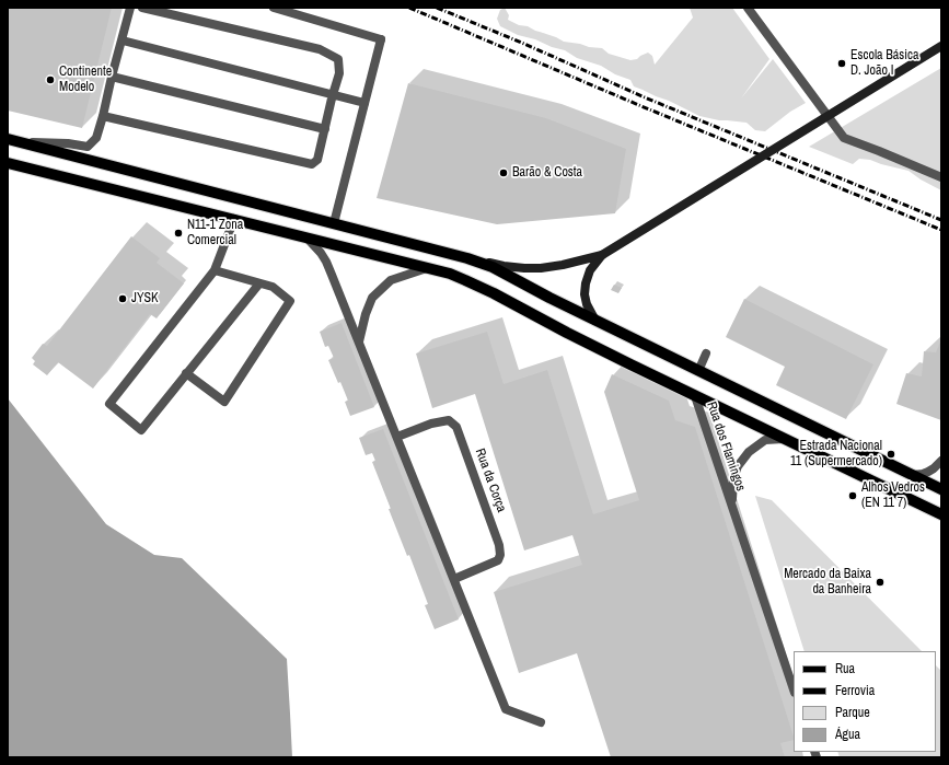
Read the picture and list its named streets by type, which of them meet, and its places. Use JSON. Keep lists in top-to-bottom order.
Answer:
{
  "streets": {
    "street": ["Rua dos Flamingos", "Rua da Corça"]
  },
  "places": [
    "Escola Básica D. João I",
    "Continente Modelo",
    "Barão & Costa",
    "N11-1 Zona Comercial",
    "JYSK",
    "Estrada Nacional 11 (Supermercado)",
    "Alhos Vedros (EN 11 7)",
    "Mercado da Baixa da Banheira"
  ],
  "legend": [
    "Rua",
    "Ferrovia",
    "Parque",
    "Água"
  ]
}
